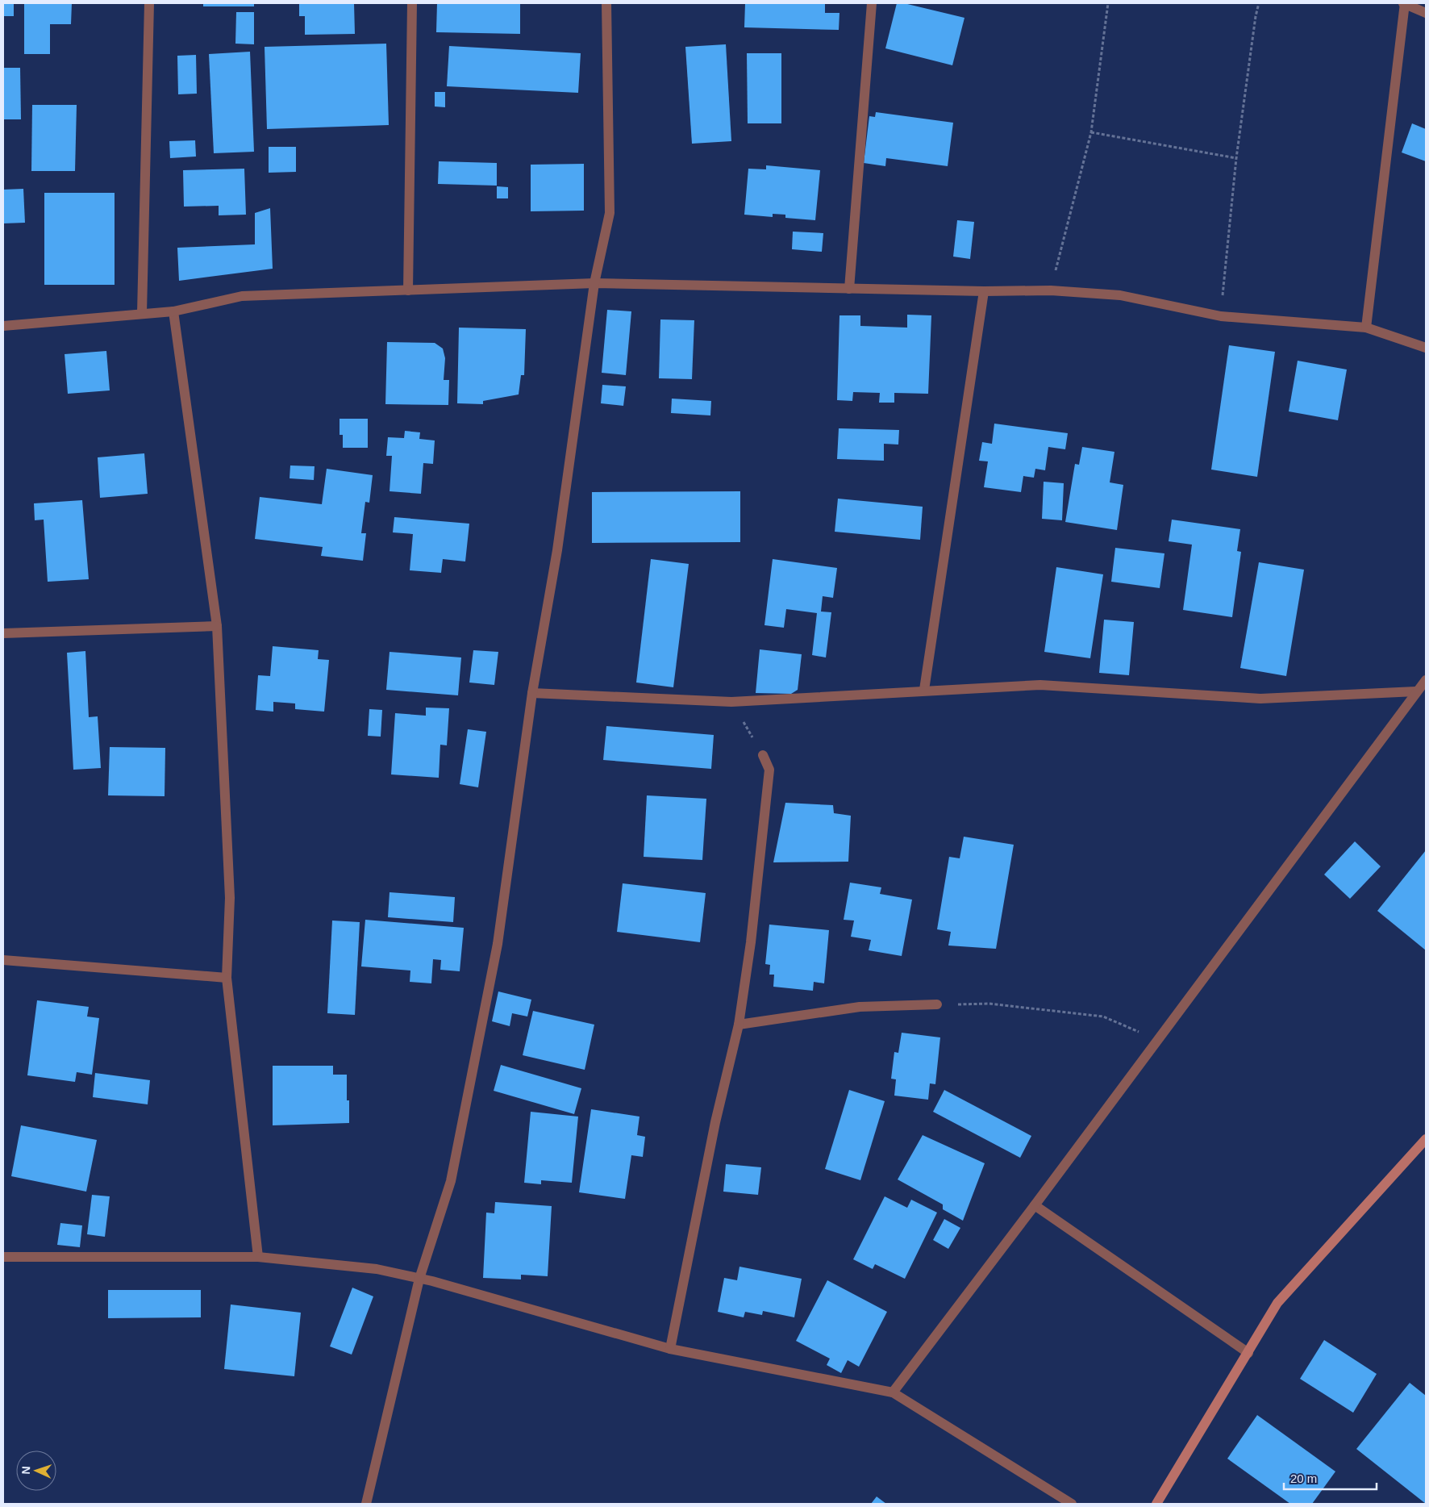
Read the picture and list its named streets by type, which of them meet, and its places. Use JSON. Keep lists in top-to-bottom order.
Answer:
{
  "scale_bar": "20 m",
  "north": "left"
}
